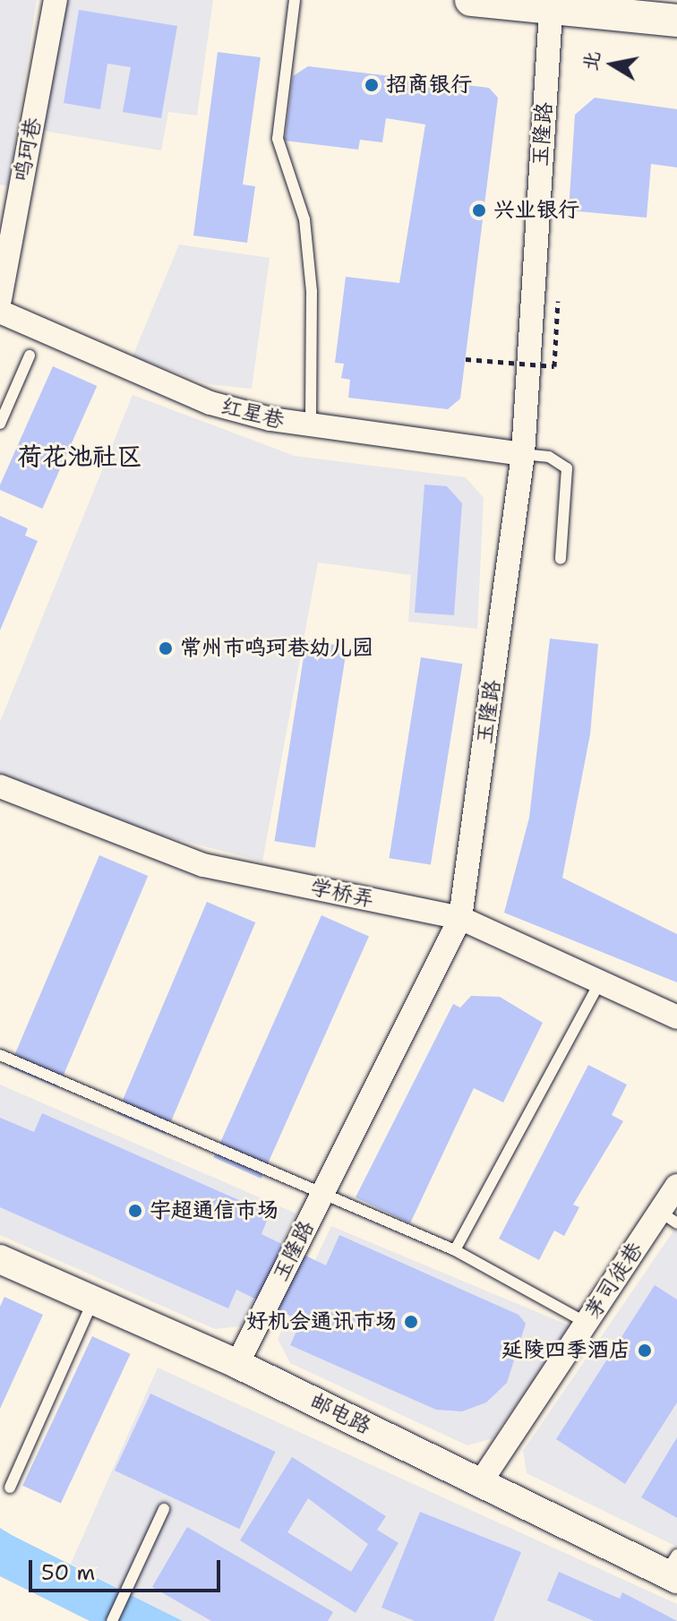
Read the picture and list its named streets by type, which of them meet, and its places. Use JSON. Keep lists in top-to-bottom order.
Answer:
{
  "streets": {
    "street": [
      "玉隆路",
      "鸣珂巷",
      "红星巷",
      "学桥弄",
      "茅司徒巷",
      "邮电路"
    ]
  },
  "crossings": [
    ["玉隆路", "红星巷"],
    ["玉隆路", "学桥弄"],
    ["玉隆路", "邮电路"],
    ["茅司徒巷", "邮电路"]
  ],
  "districts": ["荷花池社区"],
  "places": [
    "招商银行",
    "兴业银行",
    "常州市鸣珂巷幼儿园",
    "宇超通信市场",
    "好机会通讯市场",
    "延陵四季酒店"
  ],
  "scale_bar": "50 m",
  "north": "left"
}
